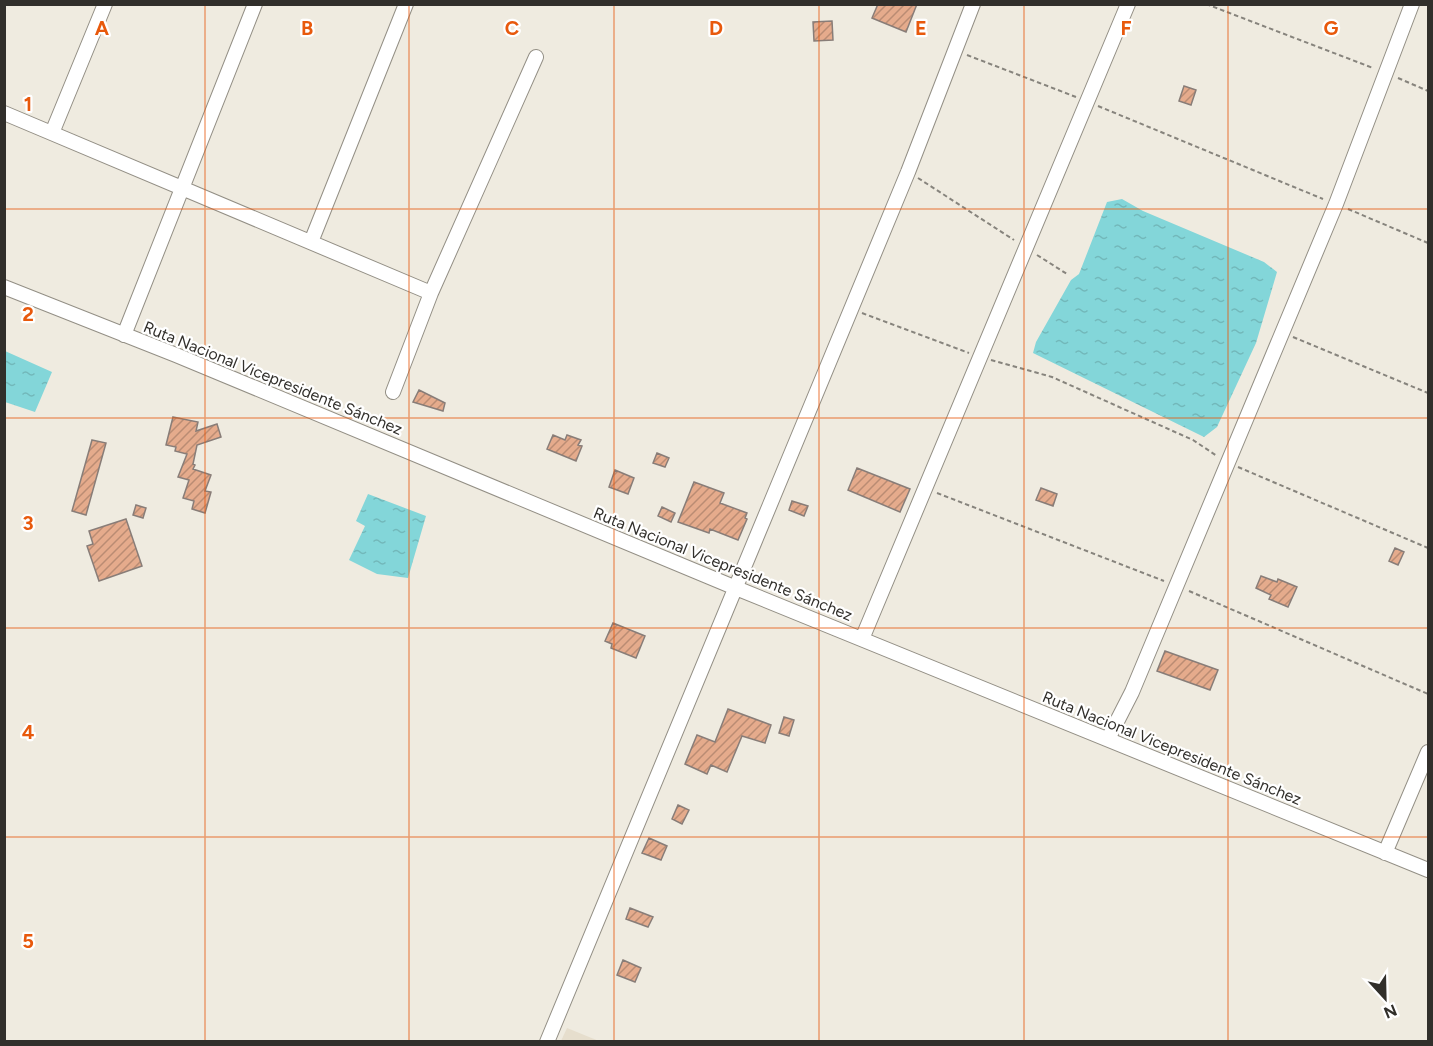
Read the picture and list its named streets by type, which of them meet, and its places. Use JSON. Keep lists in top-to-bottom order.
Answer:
{
  "streets": {
    "street": ["Ruta Nacional Vicepresidente Sánchez"]
  },
  "north": "bottom",
  "grid": {
    "columns": [
      "A",
      "B",
      "C",
      "D",
      "E",
      "F",
      "G"
    ],
    "rows": [
      "1",
      "2",
      "3",
      "4",
      "5"
    ]
  }
}
